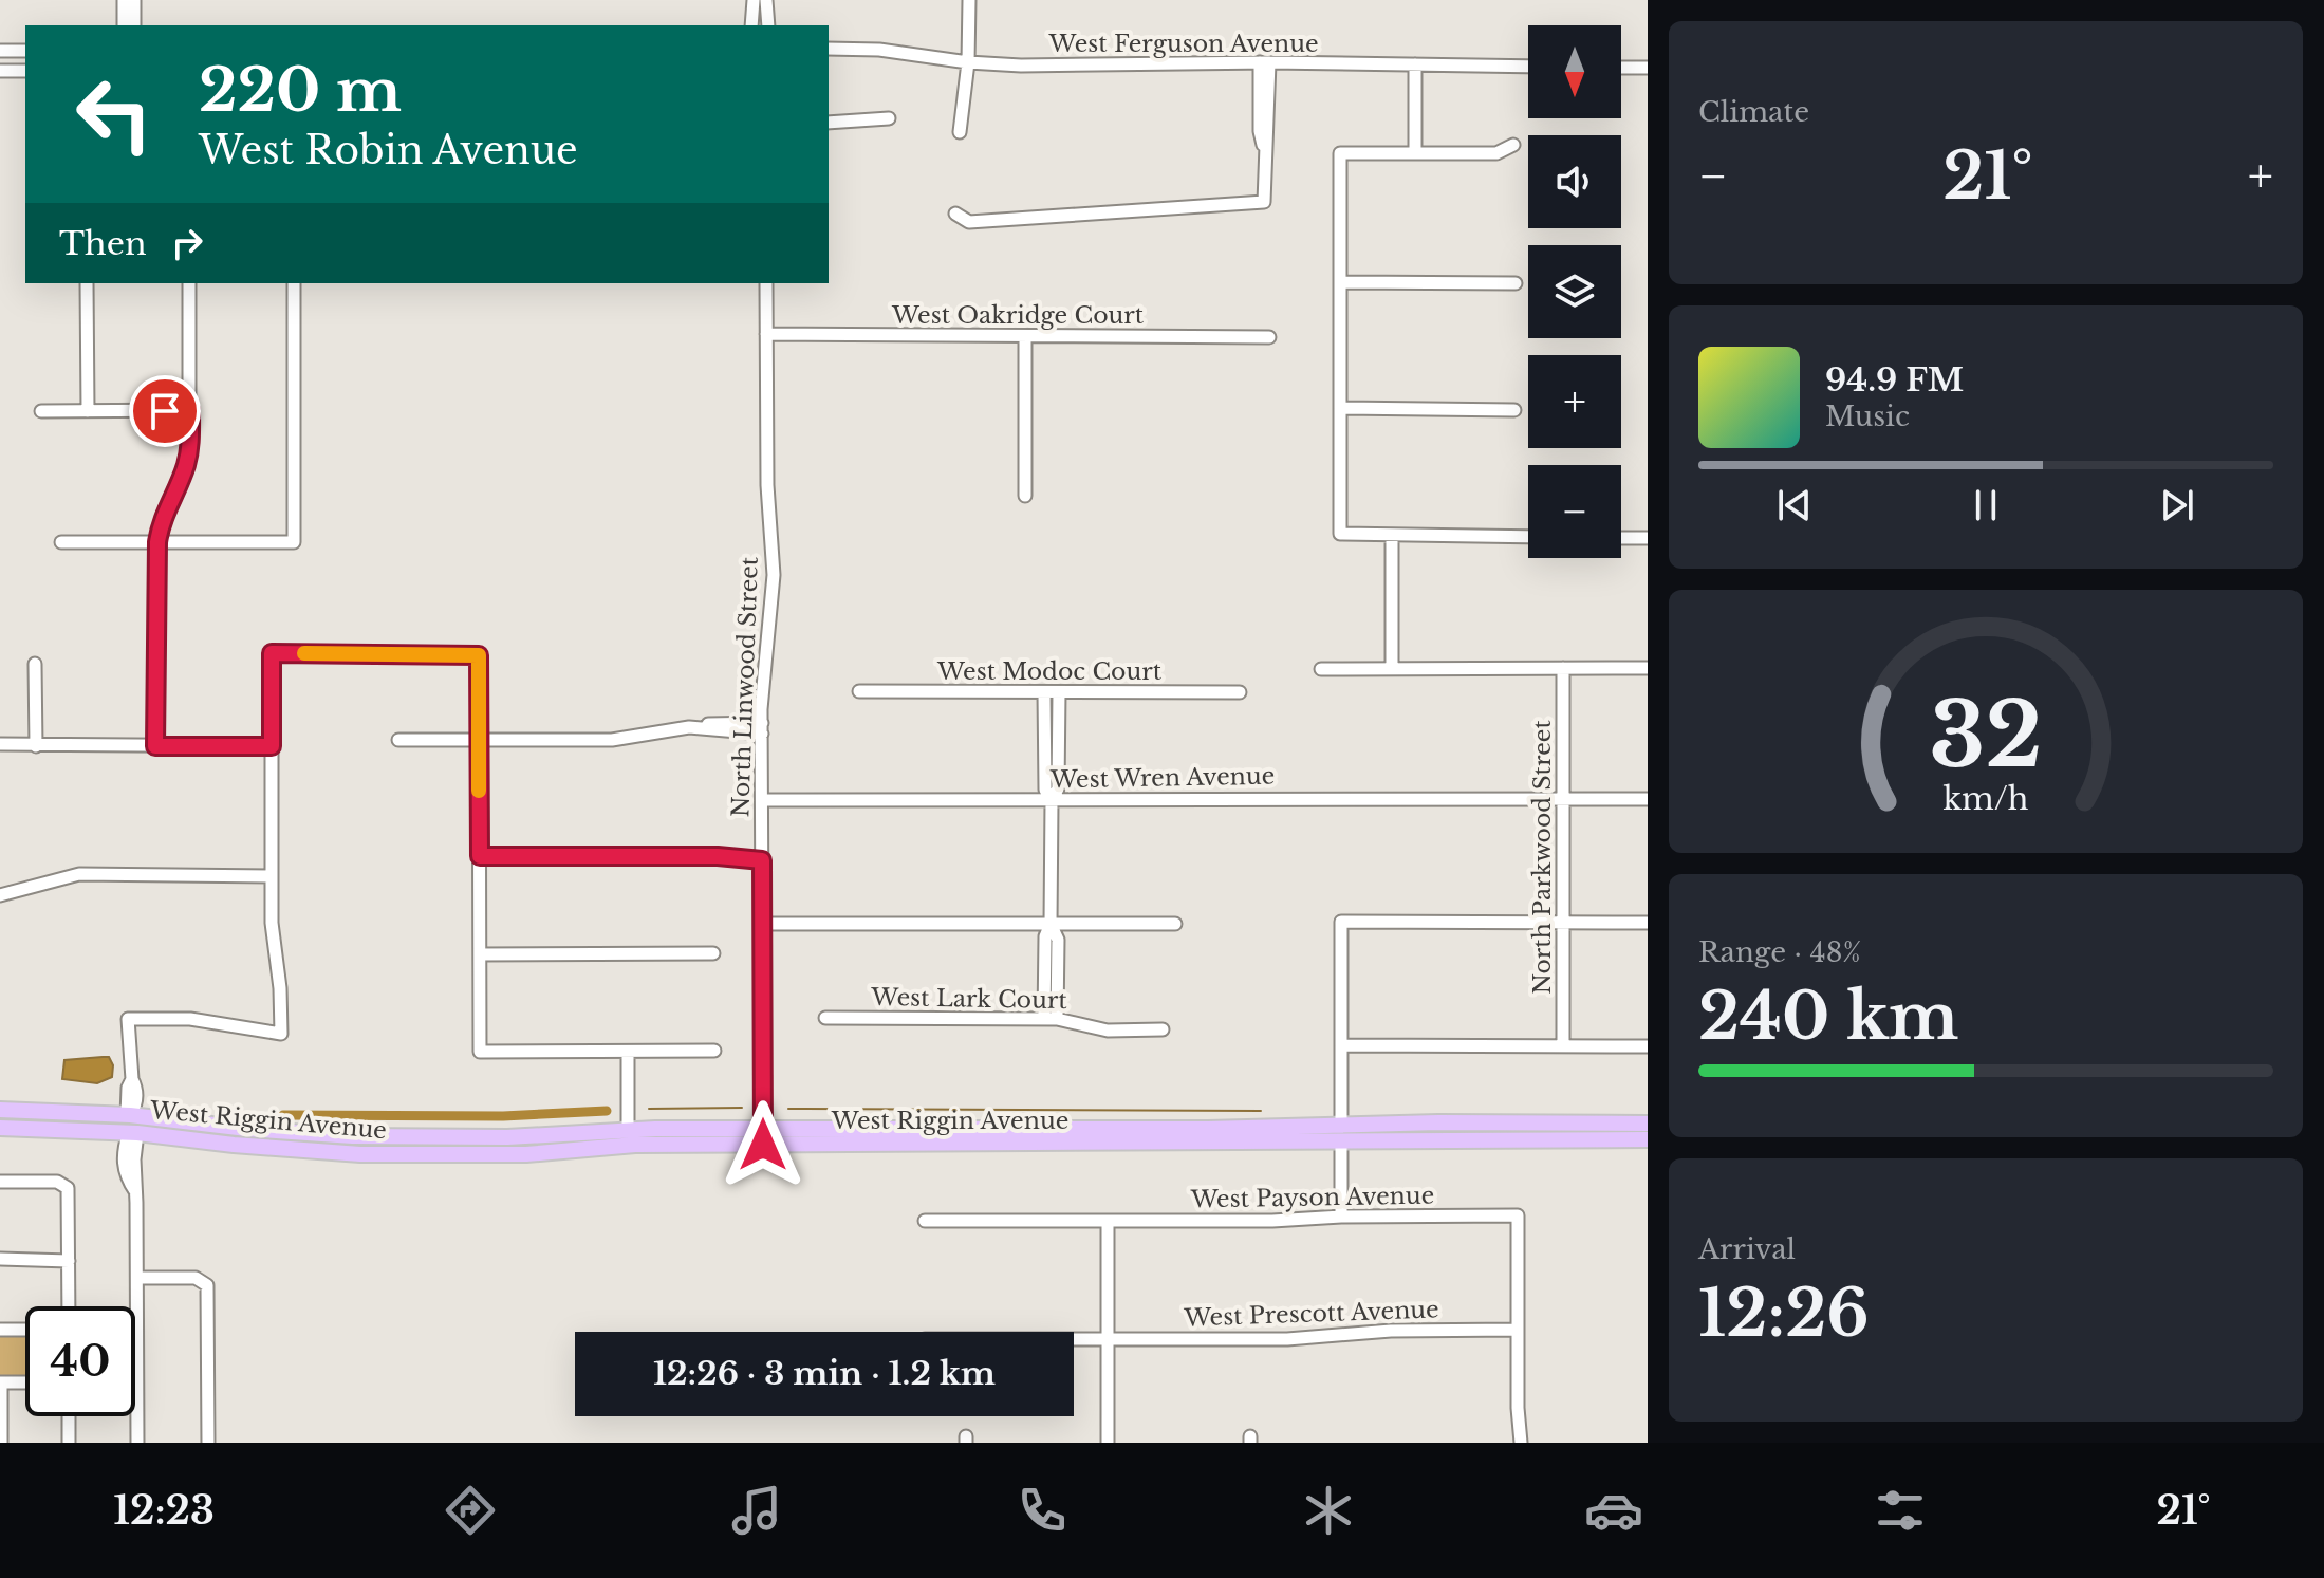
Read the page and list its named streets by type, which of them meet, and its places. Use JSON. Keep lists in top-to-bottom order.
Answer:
{
  "streets": {
    "main road": ["West Riggin Avenue"],
    "street": [
      "West Ferguson Avenue",
      "West Oakridge Court",
      "West Modoc Court",
      "North Linwood Street",
      "West Wren Avenue",
      "North Parkwood Street",
      "West Lark Court",
      "West Payson Avenue",
      "West Prescott Avenue"
    ]
  },
  "crossings": [
    ["West Oakridge Court", "North Linwood Street"],
    ["North Linwood Street", "West Wren Avenue"],
    ["North Linwood Street", "West Riggin Avenue"],
    ["West Wren Avenue", "North Parkwood Street"],
    ["West Payson Avenue", "West Prescott Avenue"]
  ],
  "north": "bottom",
  "page": {
    "tile": [
      "Climate",
      ["Range · 48%", "240 km"],
      ["Arrival", "12:26"]
    ],
    "map_buttons": ["+", "−"],
    "turn": ["220 m", "West Robin Avenue"],
    "heat": ["−", "21°", "+"],
    "then": "Then",
    "song": ["94.9 FM", "Music"],
    "limit": "40",
    "trip": "12:26 · 3 min · 1.2 km",
    "tabs": ["12:23", "21°"],
    "gauge": ["32", "km/h"]
  }
}
